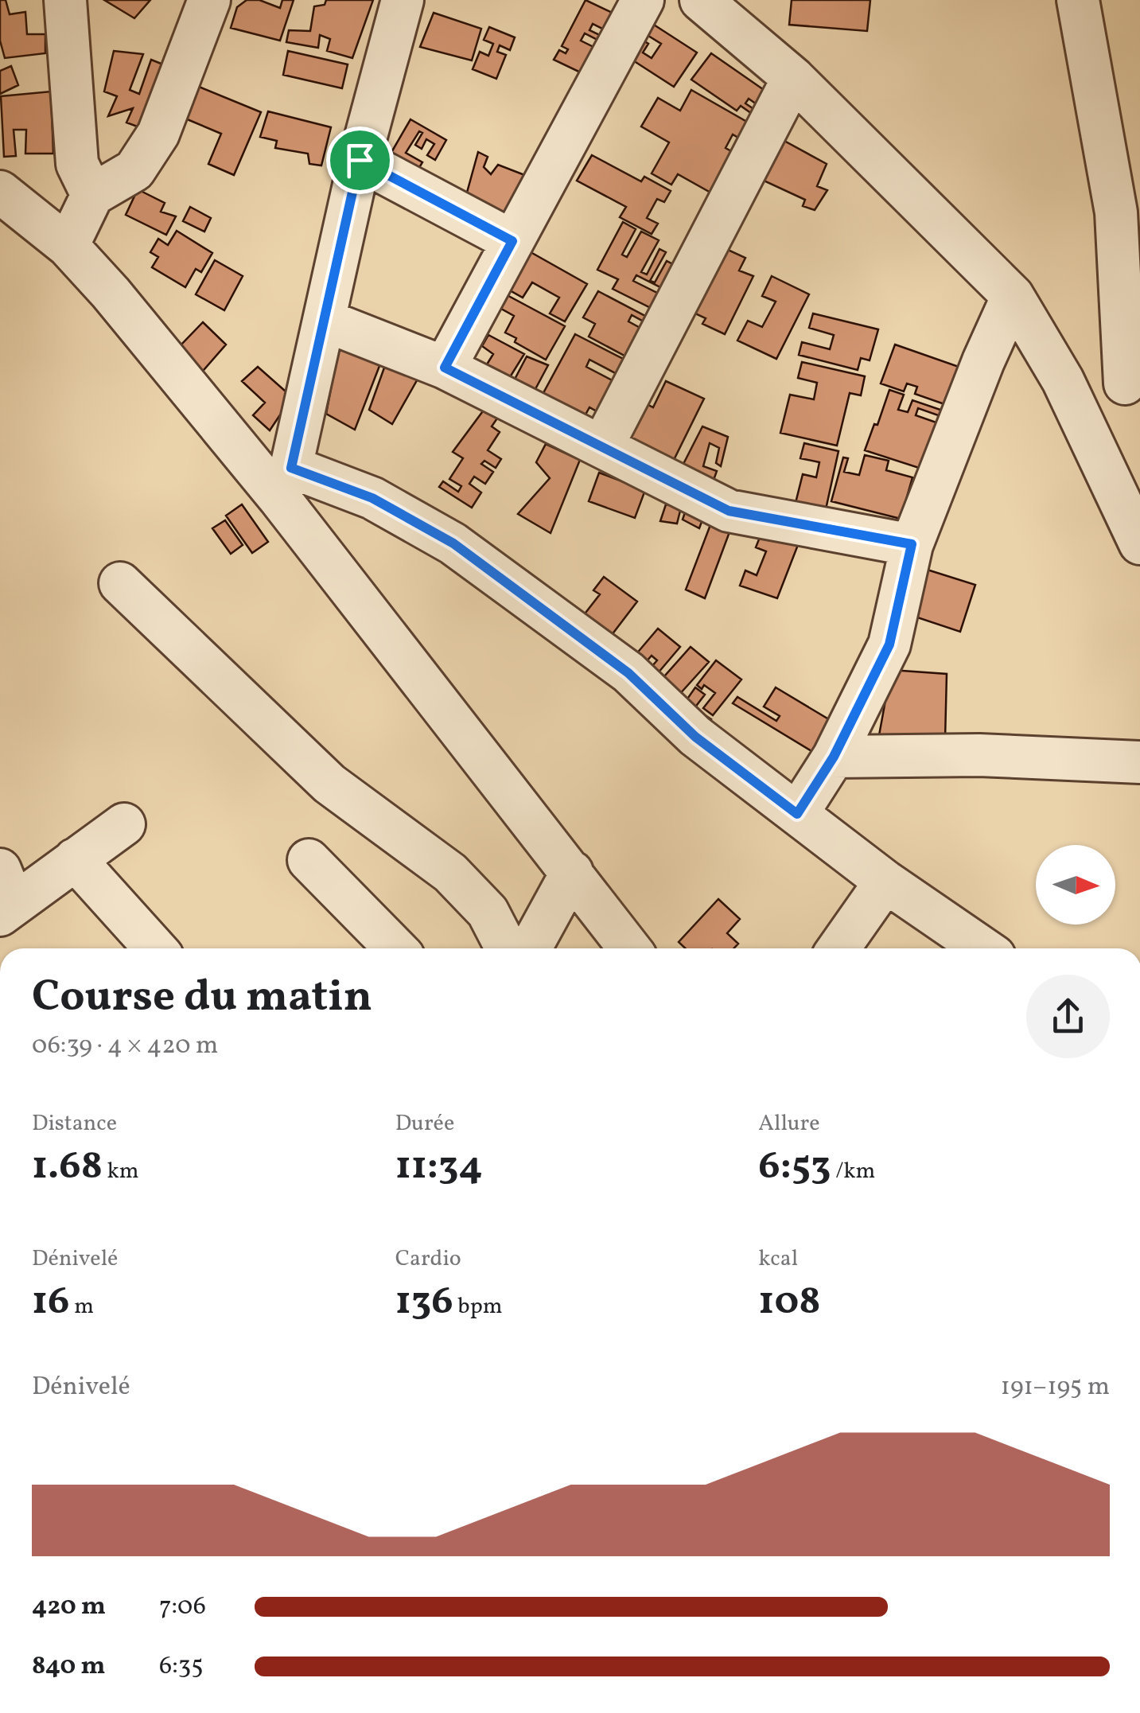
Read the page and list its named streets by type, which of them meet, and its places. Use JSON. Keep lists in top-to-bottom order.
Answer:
{
  "north": "right",
  "page": {
    "heading": ["Course du matin", "06:39 · 4 × 420 m"],
    "stats": [
      ["Distance", "1.68 km"],
      ["Durée", "11:34"],
      ["Allure", "6:53 /km"],
      ["Dénivelé", "16 m"],
      ["Cardio", "136 bpm"],
      ["kcal", "108"]
    ],
    "chart": ["Dénivelé", "191–195 m"],
    "list": [
      {
        "name": "420 m",
        "note": "7:06"
      },
      {
        "name": "840 m",
        "note": "6:35"
      }
    ]
  }
}
